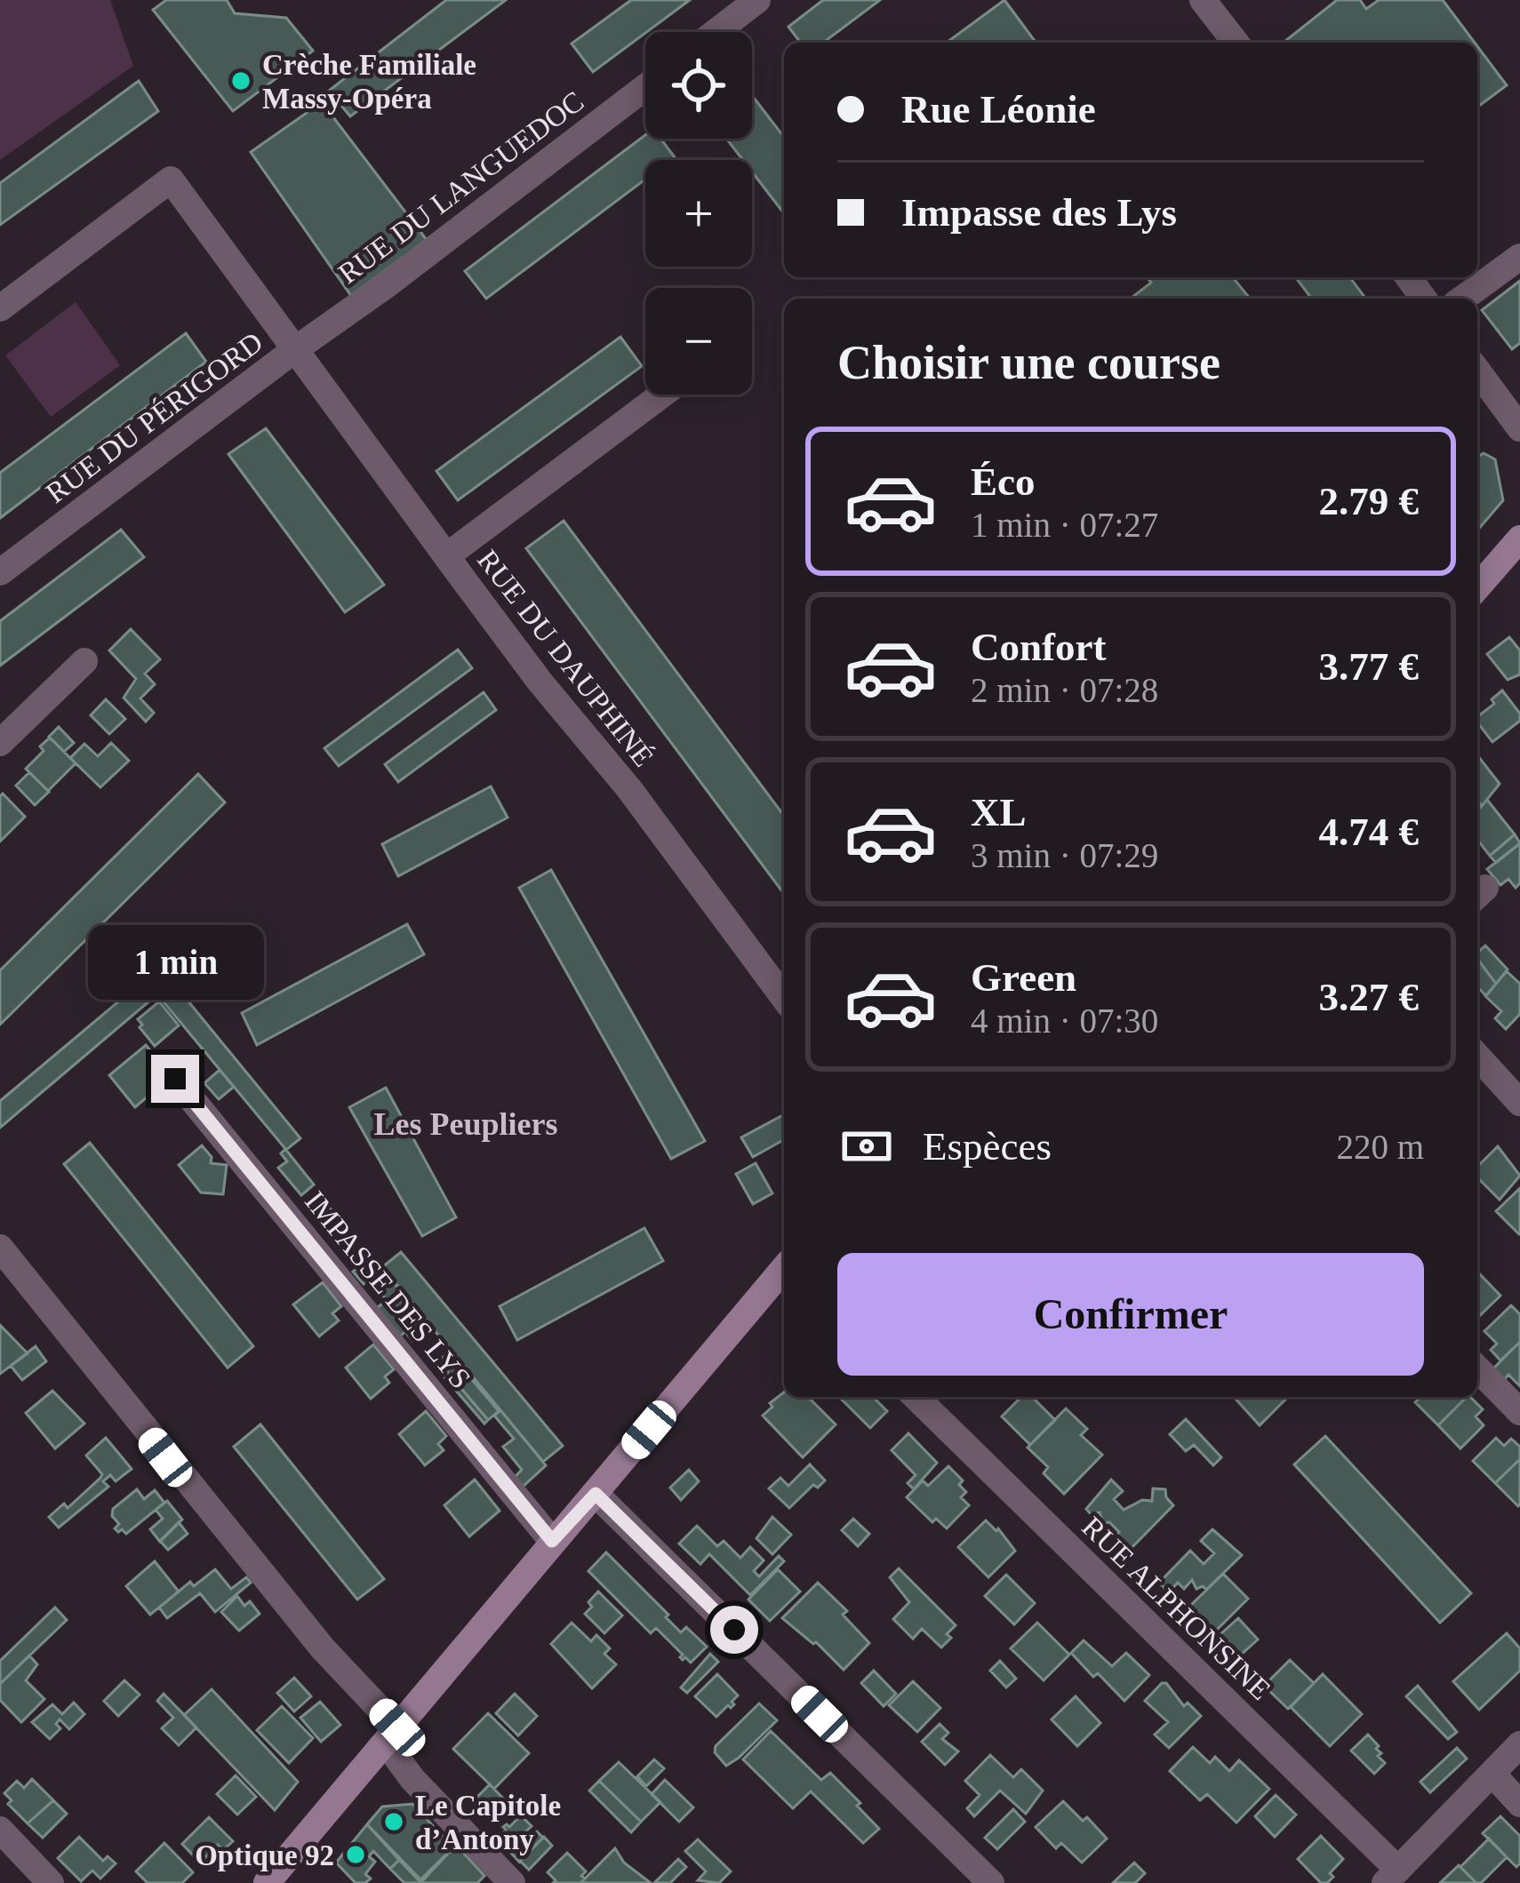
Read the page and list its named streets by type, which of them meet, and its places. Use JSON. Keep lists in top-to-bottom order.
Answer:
{
  "streets": {
    "street": [
      "RUE DU LANGUEDOC",
      "RUE DU PÉRIGORD",
      "RUE DU DAUPHINÉ",
      "IMPASSE DES LYS",
      "RUE ALPHONSINE"
    ]
  },
  "crossings": [
    ["RUE DU LANGUEDOC", "RUE DU PÉRIGORD"],
    ["RUE DU LANGUEDOC", "RUE DU DAUPHINÉ"],
    ["RUE DU PÉRIGORD", "RUE DU DAUPHINÉ"]
  ],
  "districts": ["Les Peupliers"],
  "places": ["Crèche Familiale Massy-Opéra", "Le Capitole d’Antony", "Optique 92"],
  "page": {
    "map_buttons": ["+", "−"],
    "banner": ["Rue Léonie", "Impasse des Lys"],
    "heading": "Choisir une course",
    "list": [
      {
        "name": "Éco",
        "note": "1 min · 07:27",
        "value": "2.79 €"
      },
      {
        "name": "Confort",
        "note": "2 min · 07:28",
        "value": "3.77 €"
      },
      {
        "name": "XL",
        "note": "3 min · 07:29",
        "value": "4.74 €"
      },
      {
        "name": "Green",
        "note": "4 min · 07:30",
        "value": "3.27 €"
      }
    ],
    "bubble": "1 min",
    "pay": ["Espèces", "220 m"],
    "buttons": "Confirmer"
  }
}
